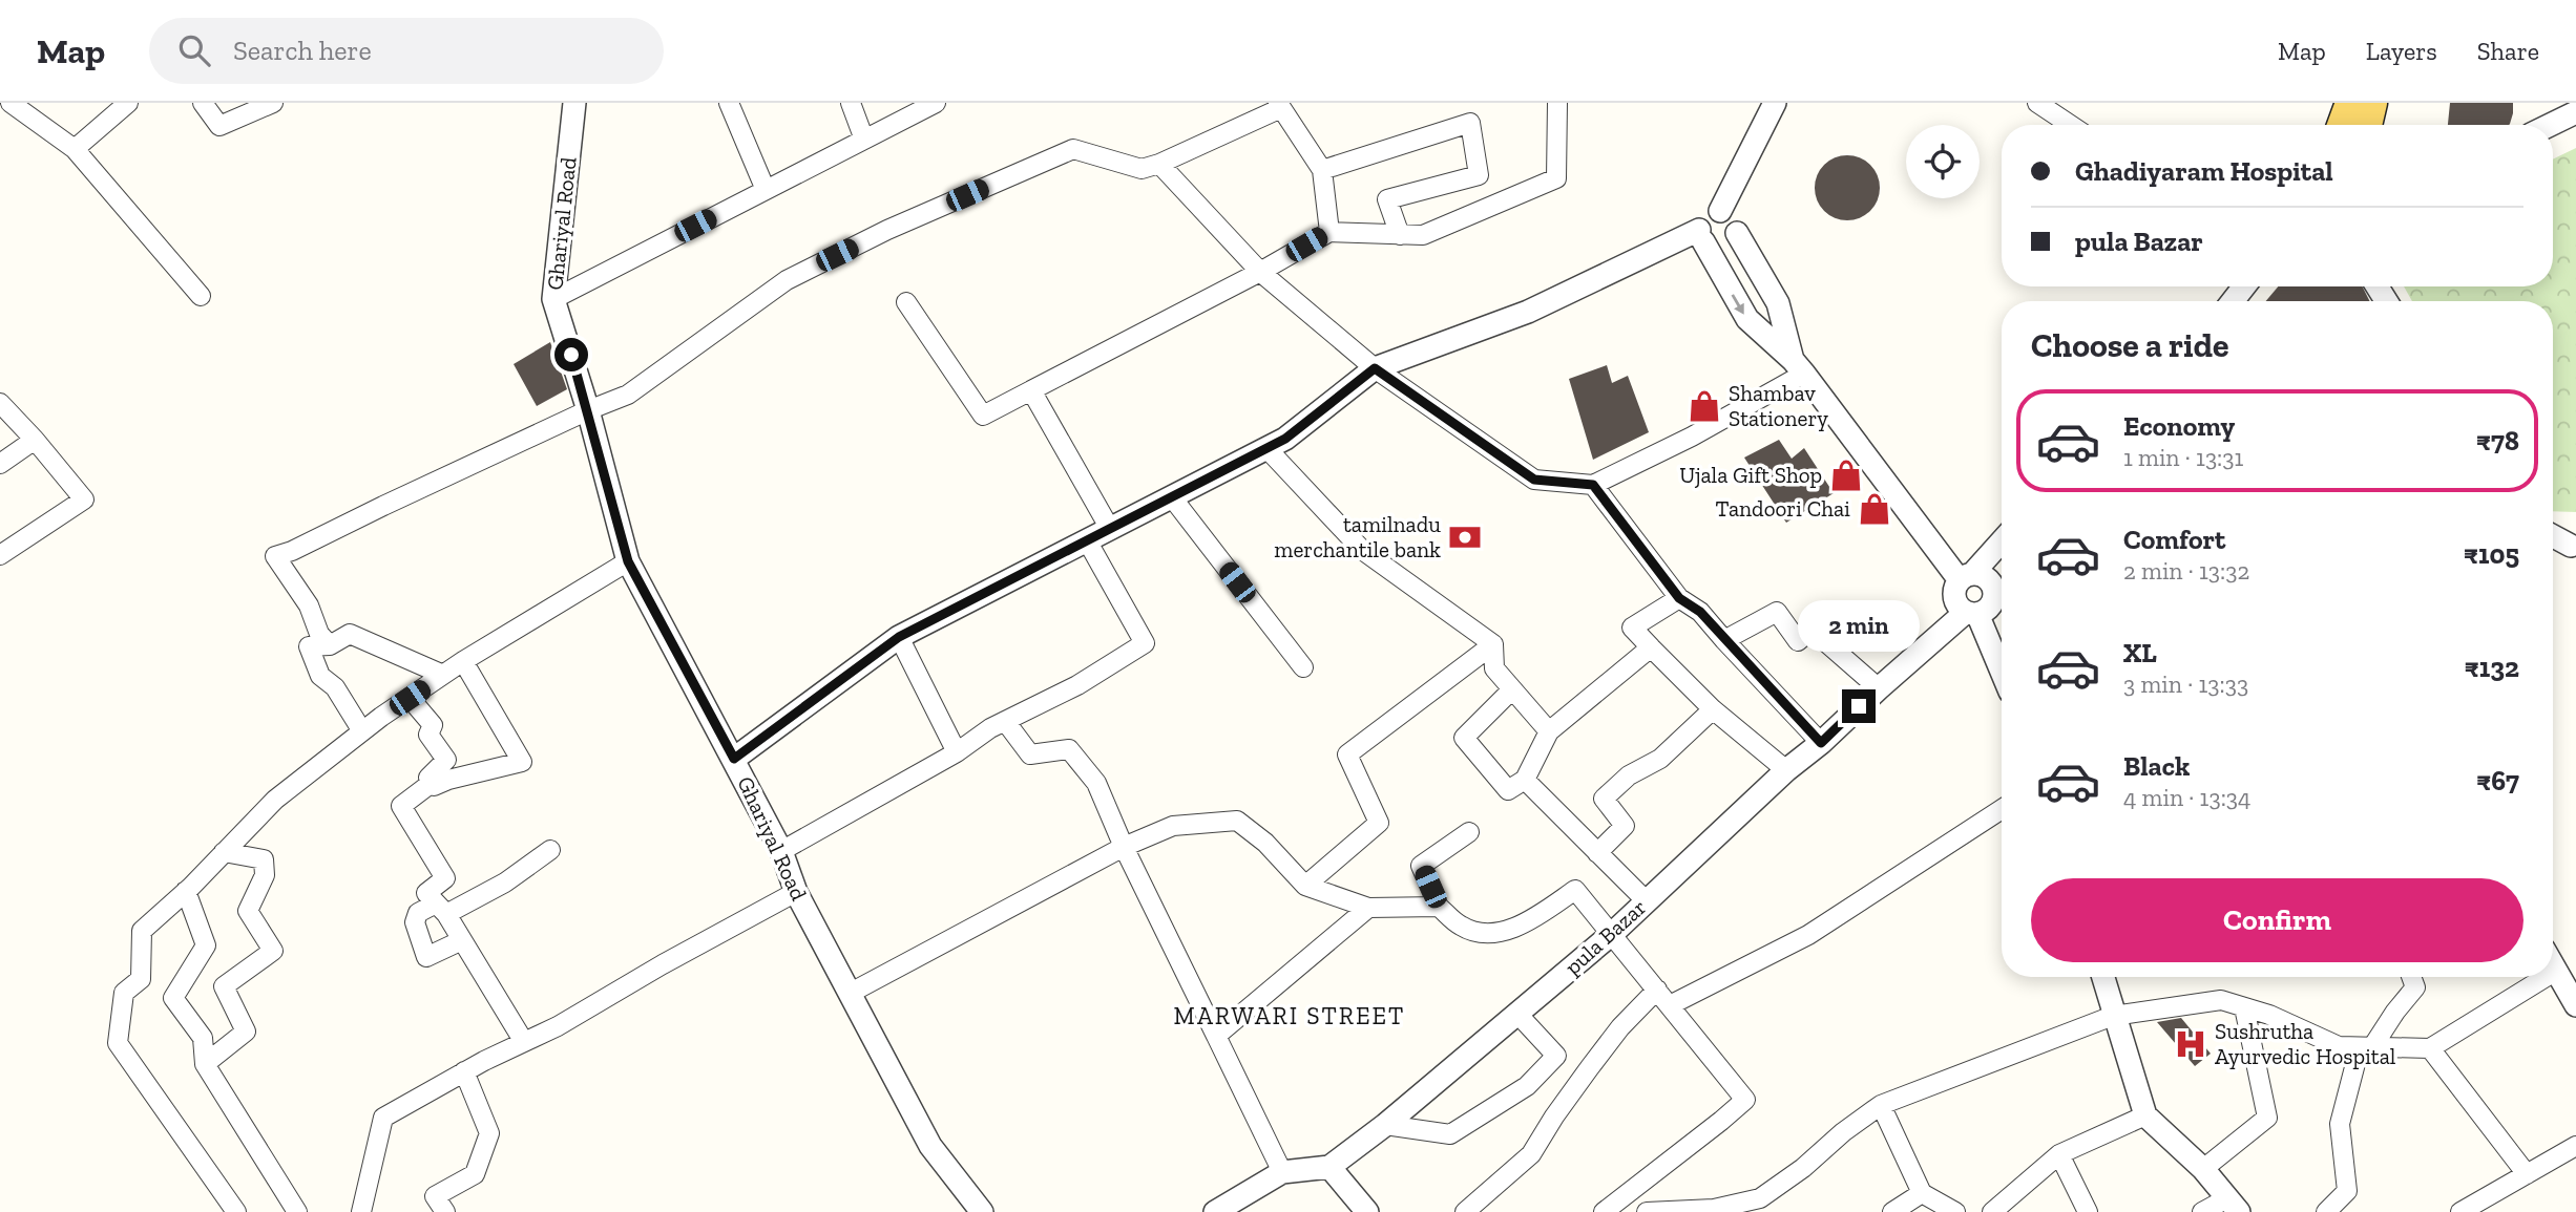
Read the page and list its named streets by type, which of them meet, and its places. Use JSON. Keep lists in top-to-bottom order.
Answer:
{
  "streets": {
    "street": ["Ghariyal Road", "pula Bazar"]
  },
  "districts": ["MARWARI STREET"],
  "places": {
    "shop": ["Shambav Stationery", "Ujala Gift Shop", "Tandoori Chai"],
    "bank": ["tamilnadu merchantile bank"],
    "hospital": ["Sushrutha Ayurvedic Hospital"]
  },
  "page": {
    "header": "Map",
    "search": "Search here",
    "nav": ["Map", "Layers", "Share"],
    "banner": ["Ghadiyaram Hospital", "pula Bazar"],
    "heading": "Choose a ride",
    "list": [
      {
        "name": "Economy",
        "note": "1 min · 13:31",
        "value": "₹78"
      },
      {
        "name": "Comfort",
        "note": "2 min · 13:32",
        "value": "₹105"
      },
      {
        "name": "XL",
        "note": "3 min · 13:33",
        "value": "₹132"
      },
      {
        "name": "Black",
        "note": "4 min · 13:34",
        "value": "₹67"
      }
    ],
    "bubble": "2 min",
    "buttons": "Confirm"
  }
}
